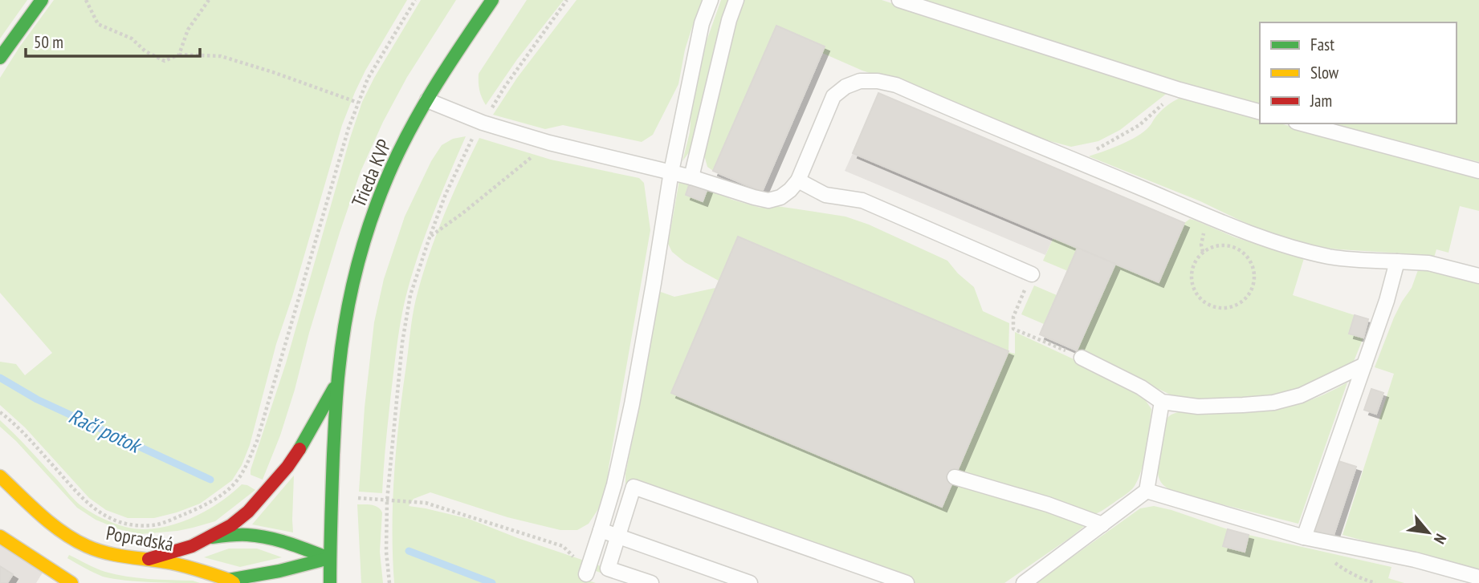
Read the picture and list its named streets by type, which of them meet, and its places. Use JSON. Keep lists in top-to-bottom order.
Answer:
{
  "streets": {
    "street": ["Trieda KVP", "Popradská"]
  },
  "water": ["Račí potok"],
  "legend": ["Fast", "Slow", "Jam"],
  "scale_bar": "50 m",
  "north": "bottom right"
}
